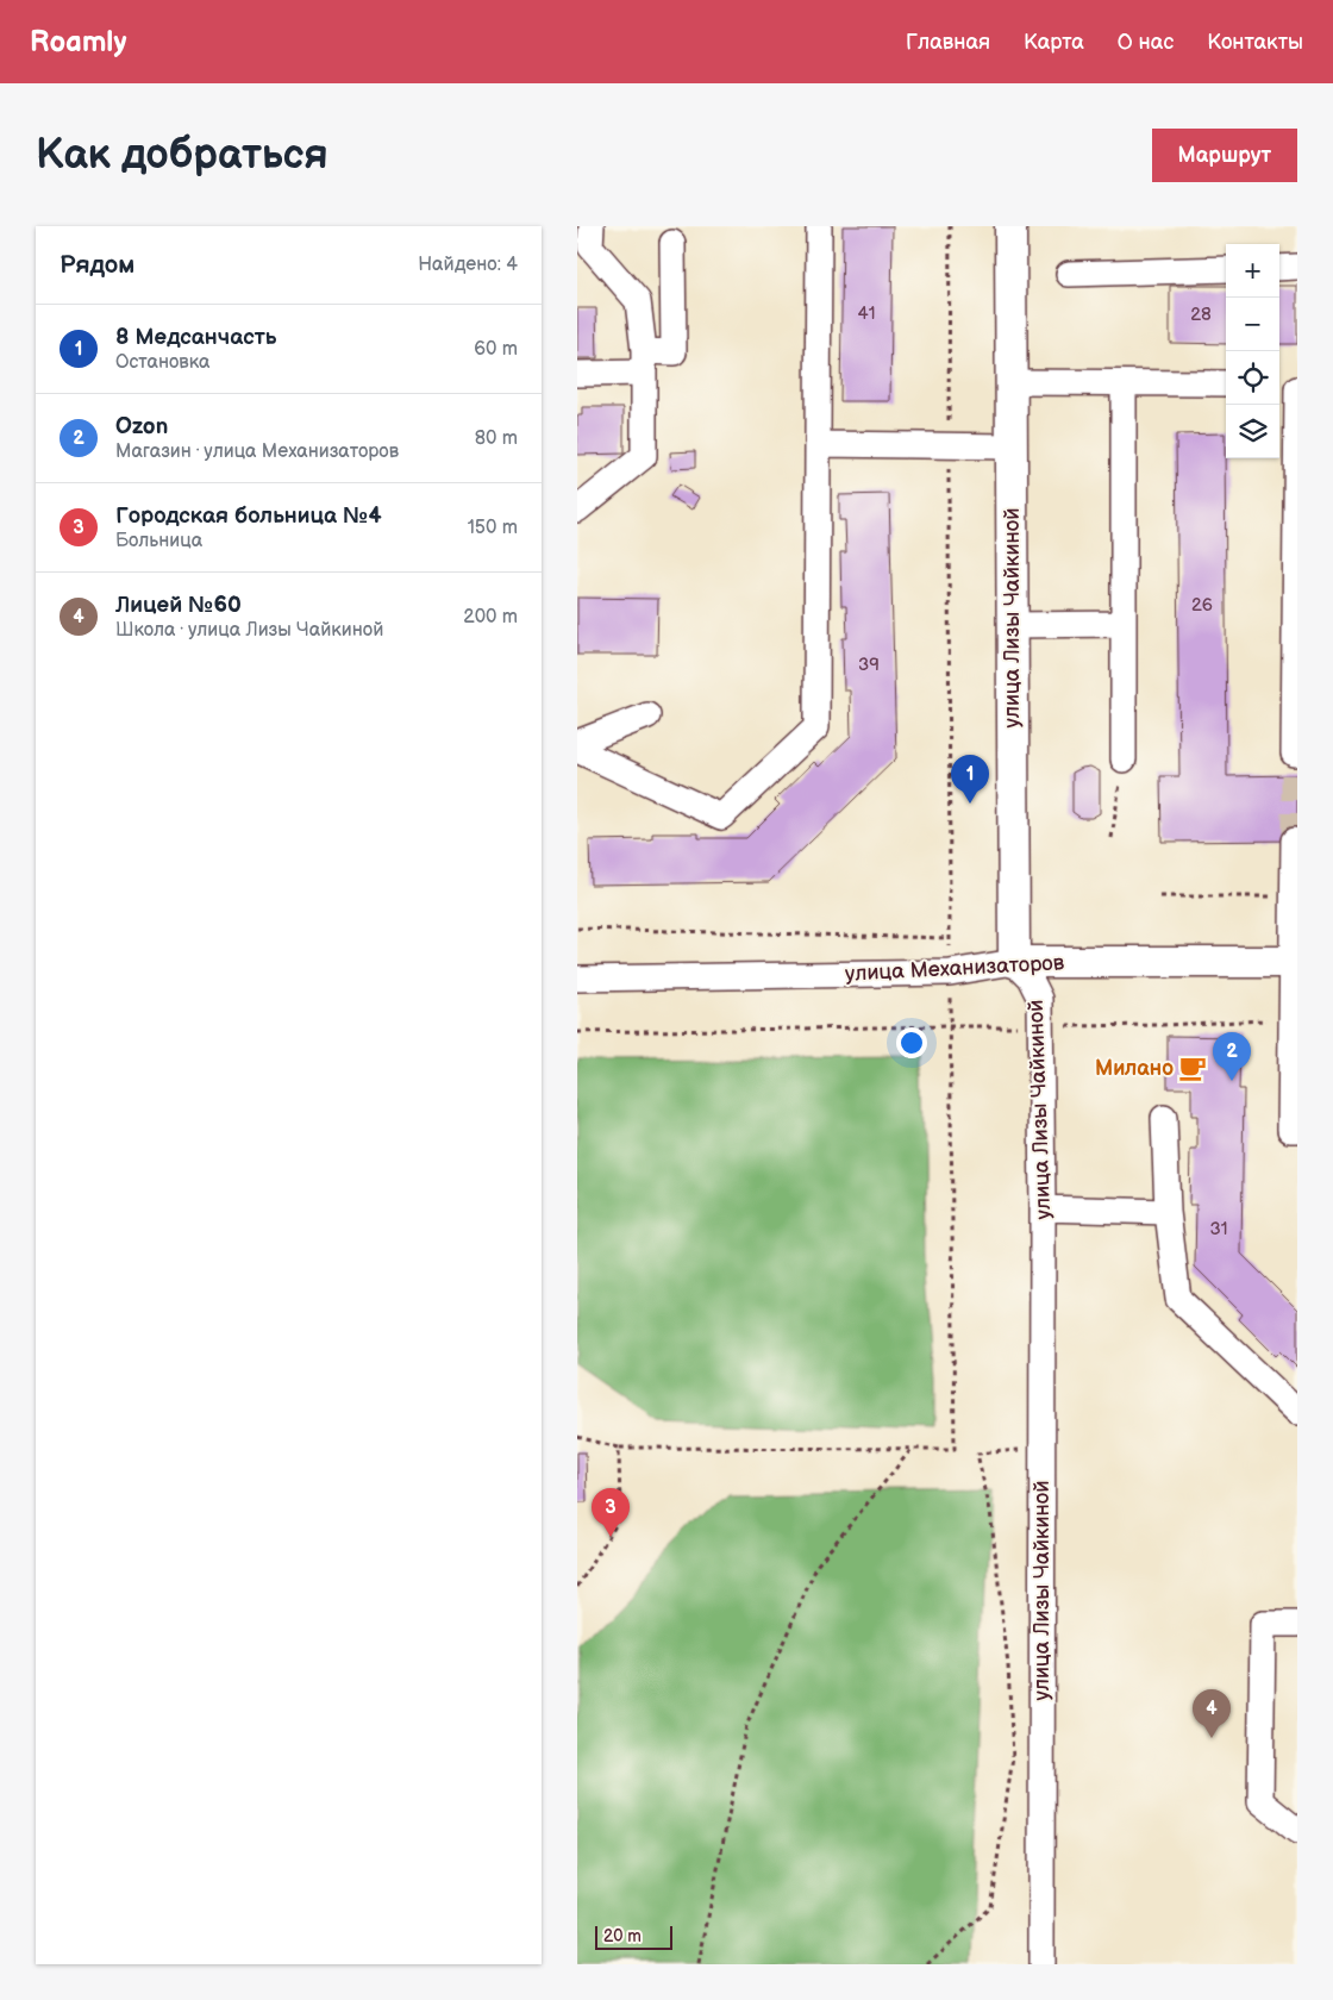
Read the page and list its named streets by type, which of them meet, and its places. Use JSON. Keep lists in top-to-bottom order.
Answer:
{
  "streets": {
    "main road": ["улица Лизы Чайкиной", "улица Механизаторов"]
  },
  "crossings": [
    ["улица Лизы Чайкиной", "улица Механизаторов"]
  ],
  "places": {
    "cafe": ["Милано"]
  },
  "house_numbers": [
    "41",
    "28",
    "26",
    "39",
    "31"
  ],
  "scale_bar": "20 m",
  "page": {
    "header": "Roamly",
    "nav": [
      "Главная",
      "Карта",
      "О нас",
      "Контакты"
    ],
    "buttons": "Маршрут",
    "title": "Как добраться",
    "heading": ["Рядом", "Найдено: 4"],
    "map_buttons": ["+", "−"],
    "list": [
      {
        "mark": "1",
        "name": "8 Медсанчасть",
        "note": "Остановка",
        "value": "60 m"
      },
      {
        "mark": "2",
        "name": "Ozon",
        "note": "Магазин · улица Механизаторов",
        "value": "80 m"
      },
      {
        "mark": "3",
        "name": "Городская больница №4",
        "note": "Больница",
        "value": "150 m"
      },
      {
        "mark": "4",
        "name": "Лицей №60",
        "note": "Школа · улица Лизы Чайкиной",
        "value": "200 m"
      }
    ],
    "pins": [
      "1",
      "2",
      "3",
      "4"
    ],
    "scale": "20 m"
  }
}
